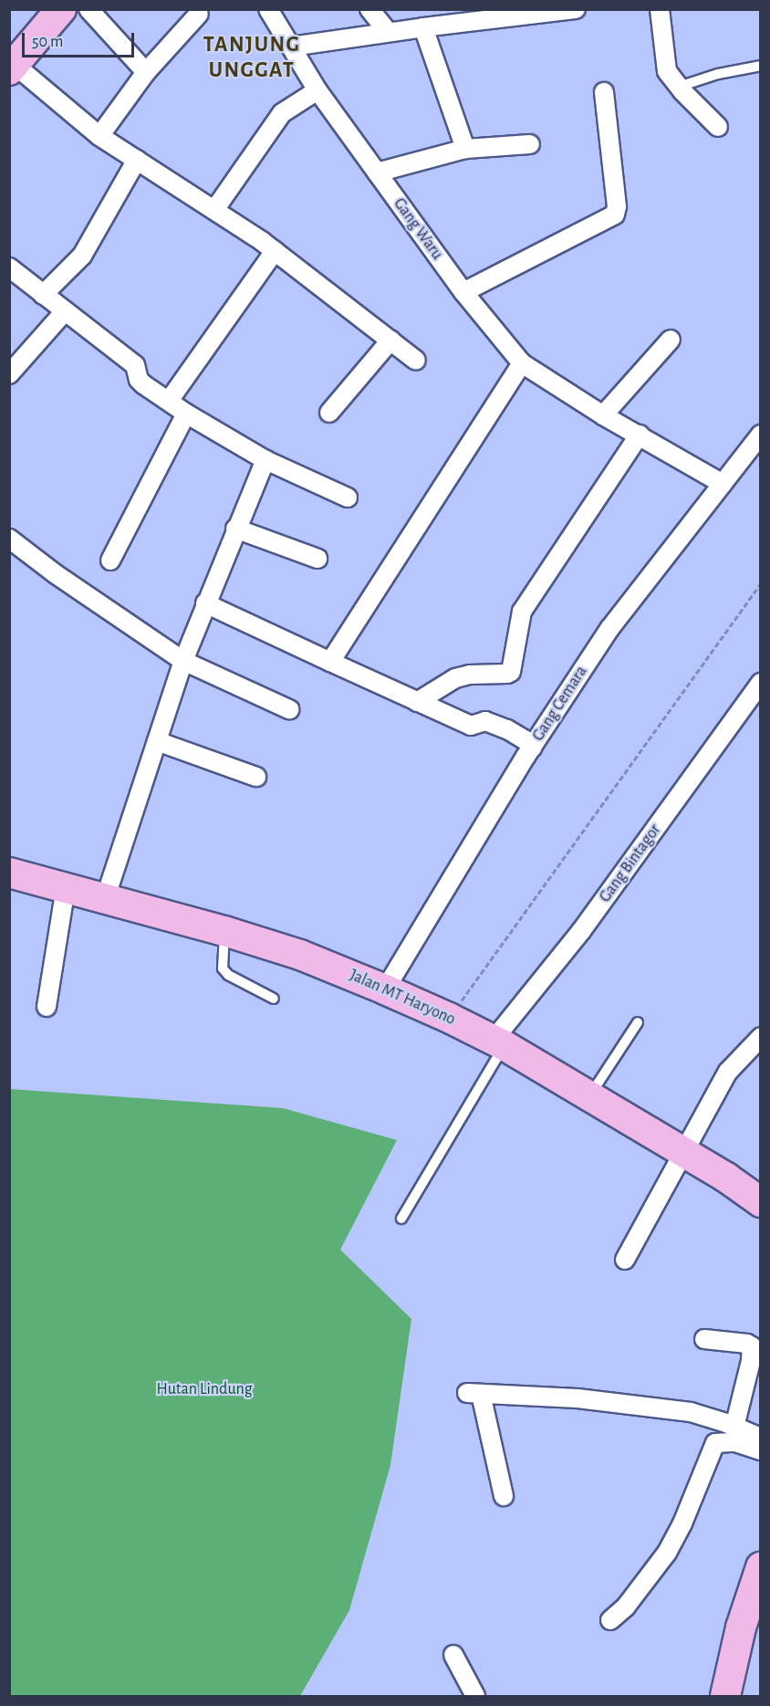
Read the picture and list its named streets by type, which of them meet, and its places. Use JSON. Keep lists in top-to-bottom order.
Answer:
{
  "streets": {
    "main road": ["Jalan MT Haryono"],
    "street": ["Gang Waru", "Gang Cemara", "Gang Bintagor"]
  },
  "crossings": [
    ["Gang Cemara", "Jalan MT Haryono"],
    ["Gang Bintagor", "Jalan MT Haryono"]
  ],
  "districts": ["TANJUNG UNGGAT"],
  "parks": ["Hutan Lindung"],
  "scale_bar": "50 m"
}
